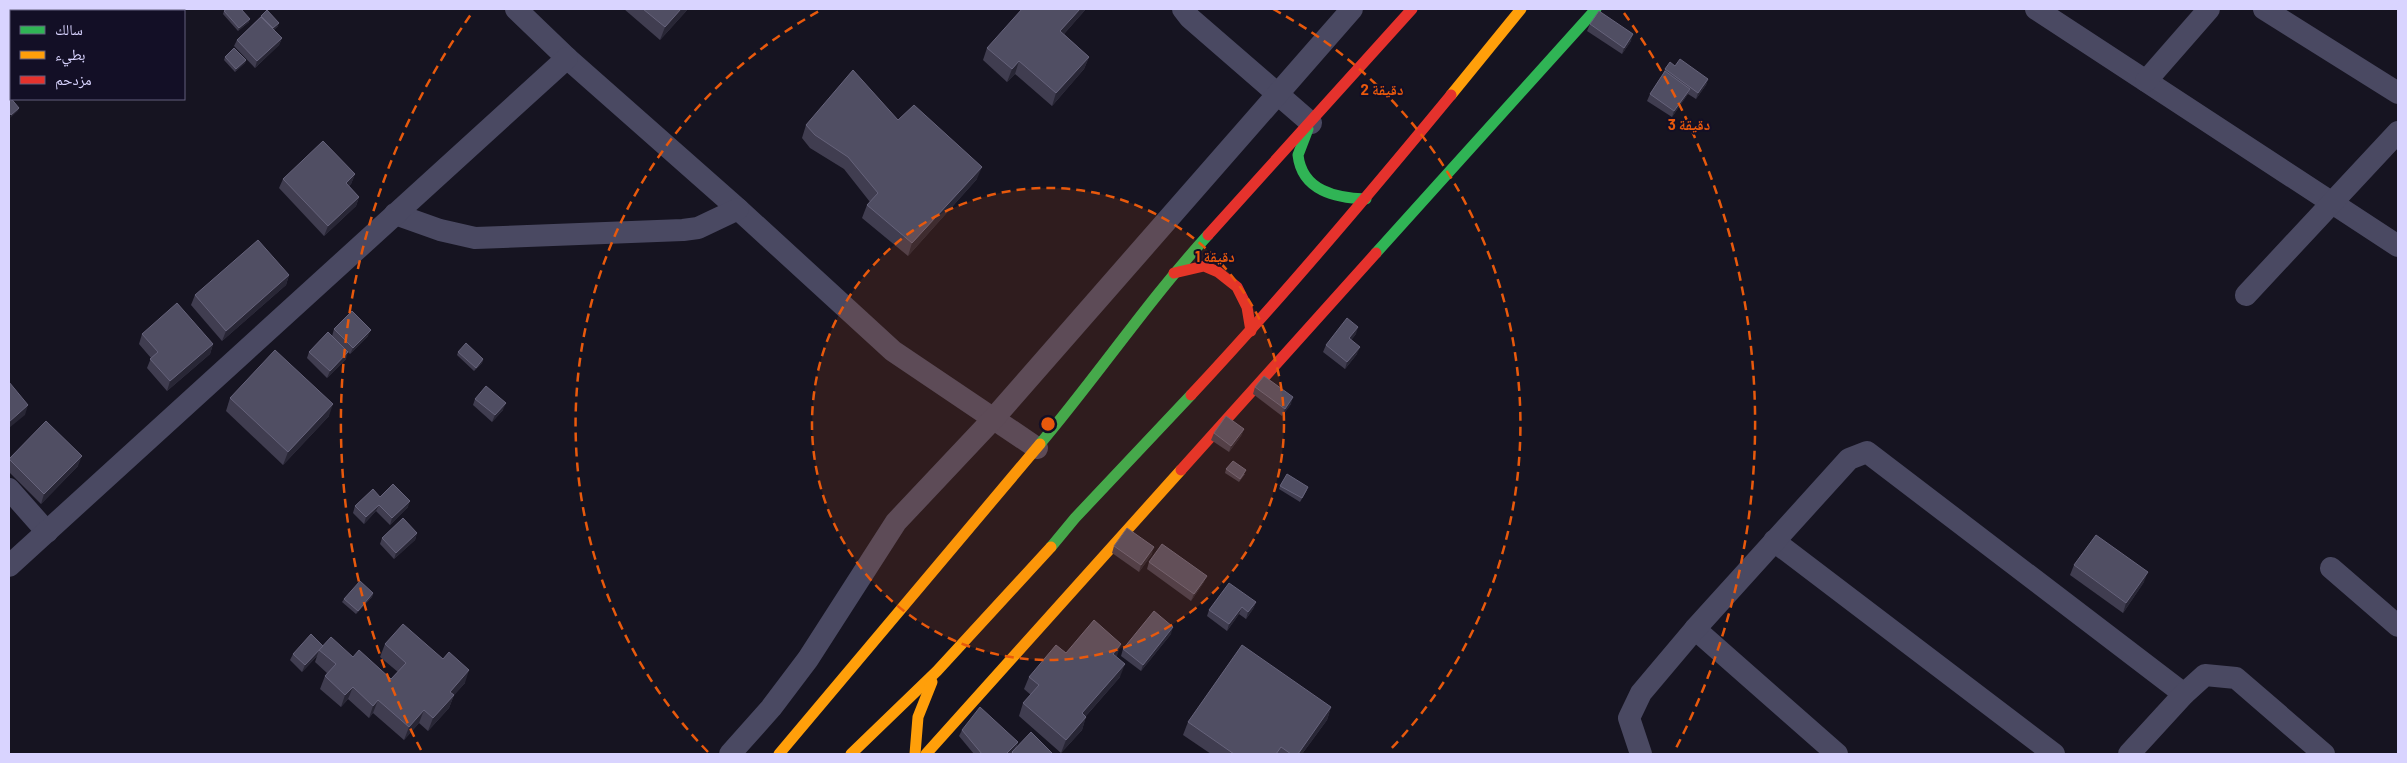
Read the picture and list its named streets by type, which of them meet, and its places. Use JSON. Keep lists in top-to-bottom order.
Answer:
{
  "legend": ["سالك", "بطيء", "مزدحم"],
  "rings": ["2 دقيقة", "3 دقيقة", "1 دقيقة"]
}
